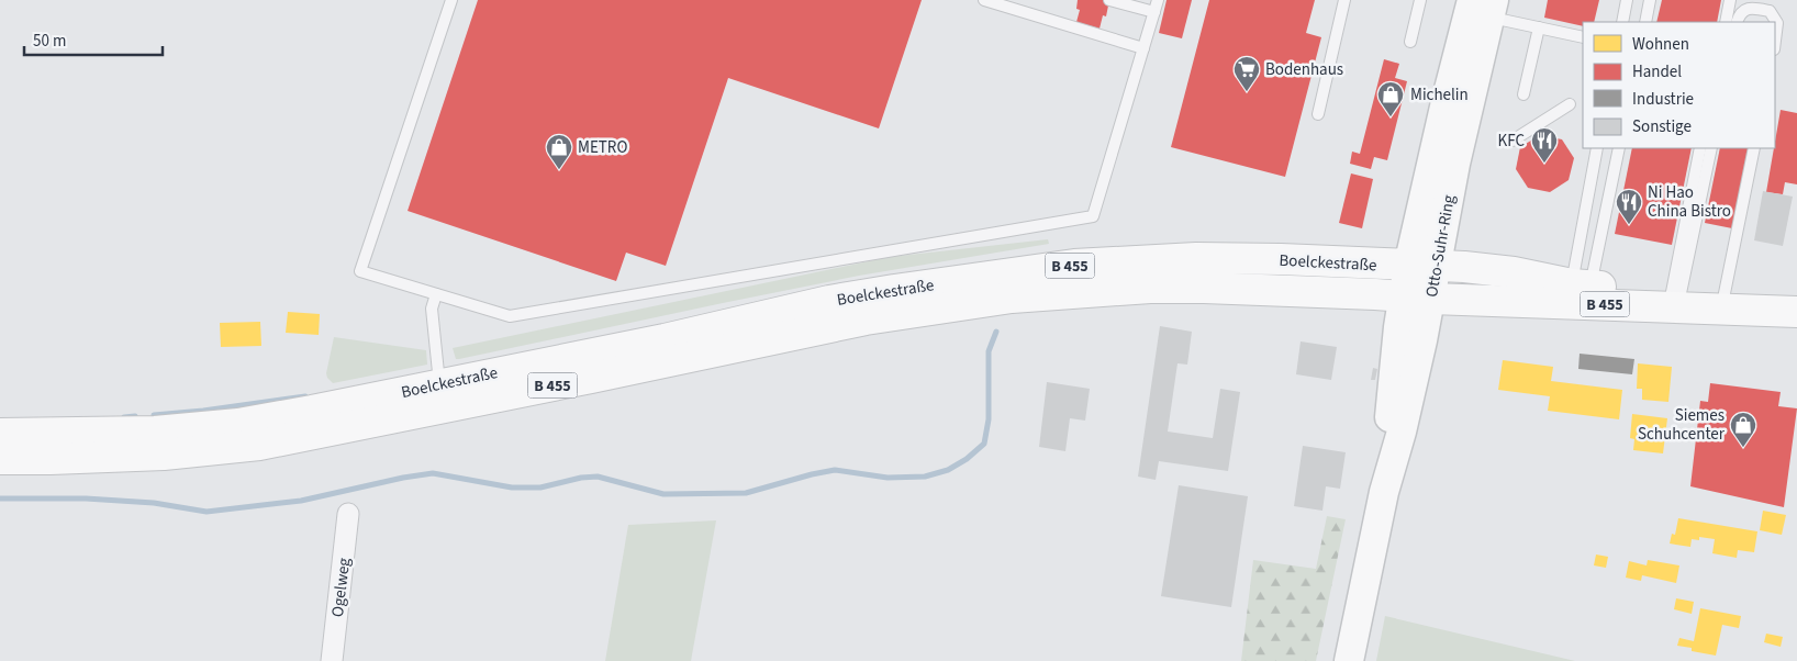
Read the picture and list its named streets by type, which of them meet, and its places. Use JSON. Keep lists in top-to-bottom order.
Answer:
{
  "streets": {
    "main road": ["Boelckestraße", "B 455"],
    "street": ["Otto-Suhr-Ring", "Ogelweg"]
  },
  "crossings": [
    ["Otto-Suhr-Ring", "Boelckestraße"]
  ],
  "places": {
    "supermarket": ["Bodenhaus"],
    "shop": ["Michelin", "METRO", "Siemes Schuhcenter"],
    "restaurant": ["KFC", "Ni Hao China Bistro"]
  },
  "legend": [
    "Wohnen",
    "Handel",
    "Industrie",
    "Sonstige"
  ],
  "scale_bar": "50 m"
}
